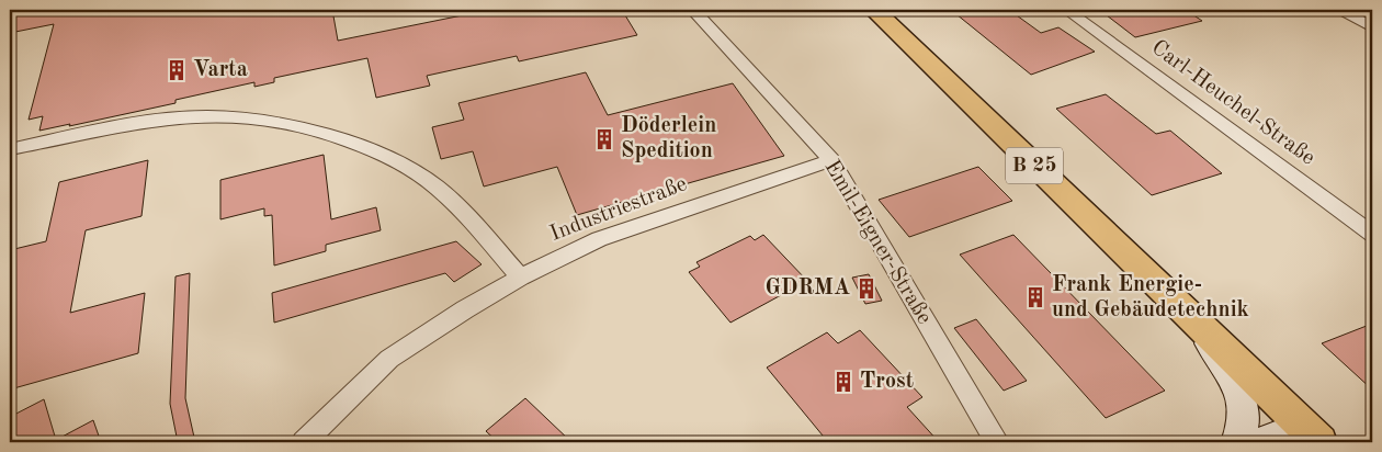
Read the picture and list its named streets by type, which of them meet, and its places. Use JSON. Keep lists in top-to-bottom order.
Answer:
{
  "streets": {
    "main road": ["B 25"],
    "street": ["Carl-Heuchel-Straße", "Industriestraße", "Emil-Eigner-Straße"]
  },
  "crossings": [
    ["Industriestraße", "Emil-Eigner-Straße"]
  ],
  "places": {
    "building": [
      "Varta",
      "Döderlein Spedition",
      "GDRMA",
      "Frank Energie- und Gebäudetechnik",
      "Trost"
    ]
  }
}
